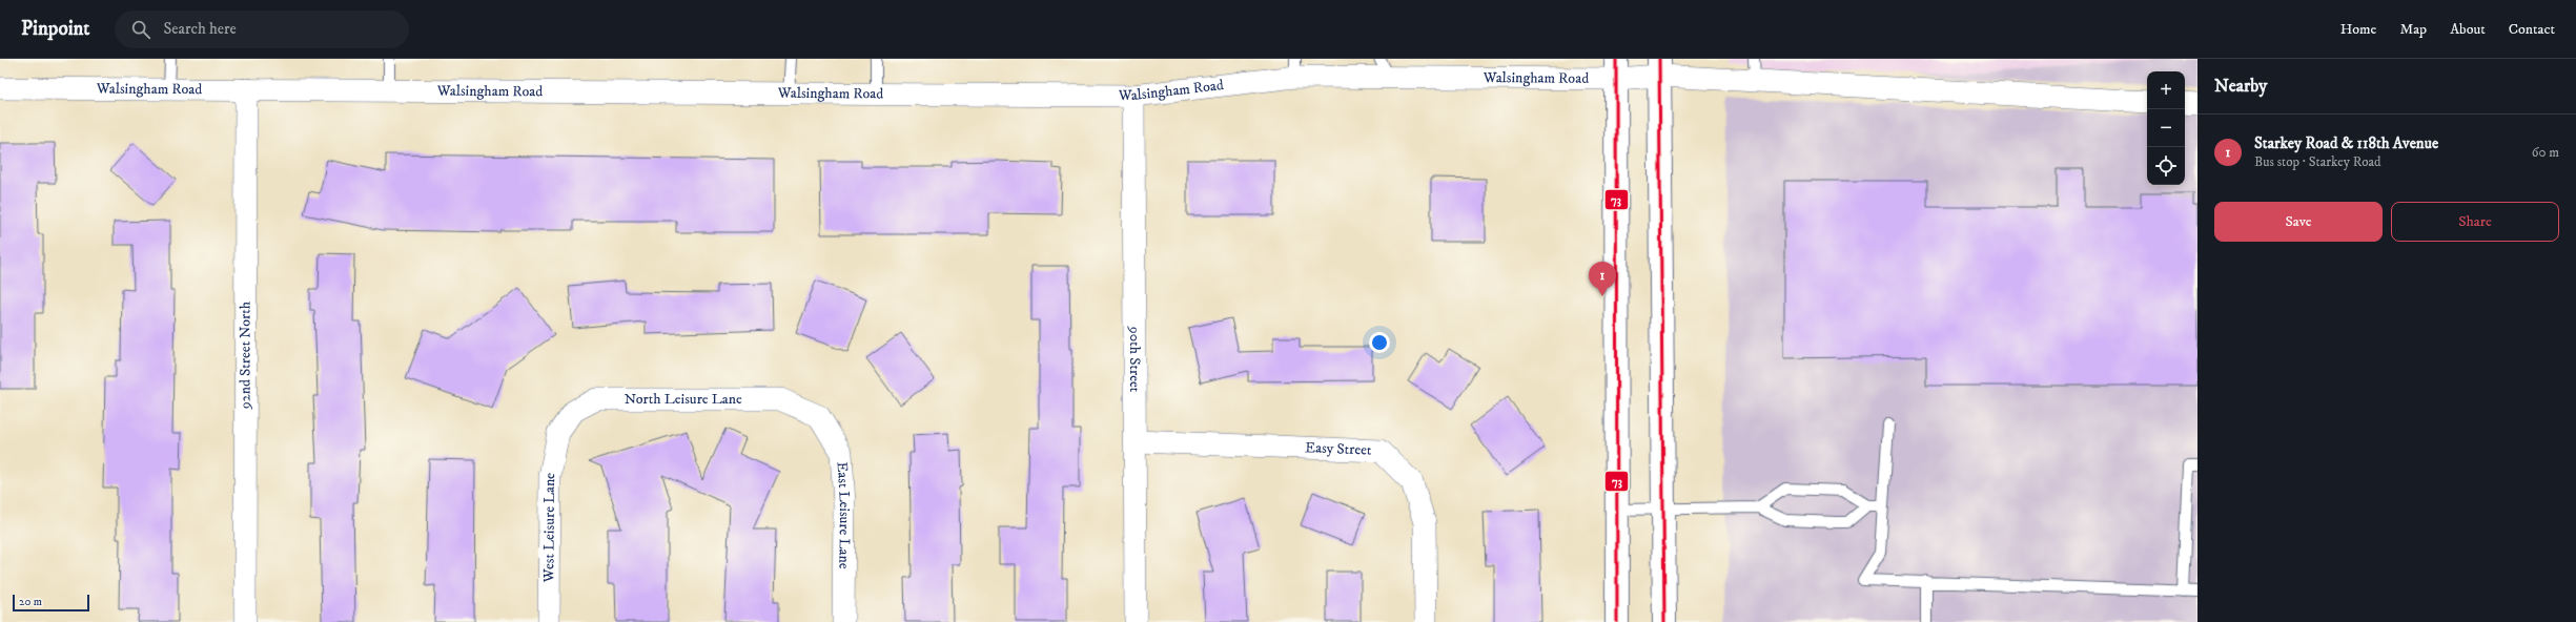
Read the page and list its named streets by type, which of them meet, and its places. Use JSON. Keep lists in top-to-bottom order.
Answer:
{
  "streets": {
    "street": [
      "Walsingham Road",
      "92nd Street North",
      "90th Street",
      "North Leisure Lane",
      "Easy Street",
      "East Leisure Lane",
      "West Leisure Lane"
    ]
  },
  "crossings": [
    ["Walsingham Road", "92nd Street North"],
    ["Walsingham Road", "90th Street"],
    ["90th Street", "Easy Street"],
    ["North Leisure Lane", "East Leisure Lane"],
    ["North Leisure Lane", "West Leisure Lane"]
  ],
  "lines": ["transit line 73"],
  "scale_bar": "20 m",
  "page": {
    "header": "Pinpoint",
    "search": "Search here",
    "nav": [
      "Home",
      "Map",
      "About",
      "Contact"
    ],
    "heading": "Nearby",
    "map_buttons": ["+", "−"],
    "list": [
      {
        "mark": "1",
        "name": "Starkey Road & 118th Avenue",
        "note": "Bus stop · Starkey Road",
        "value": "60 m"
      }
    ],
    "buttons": ["Save", "Share"],
    "pins": "1",
    "scale": "20 m"
  }
}
